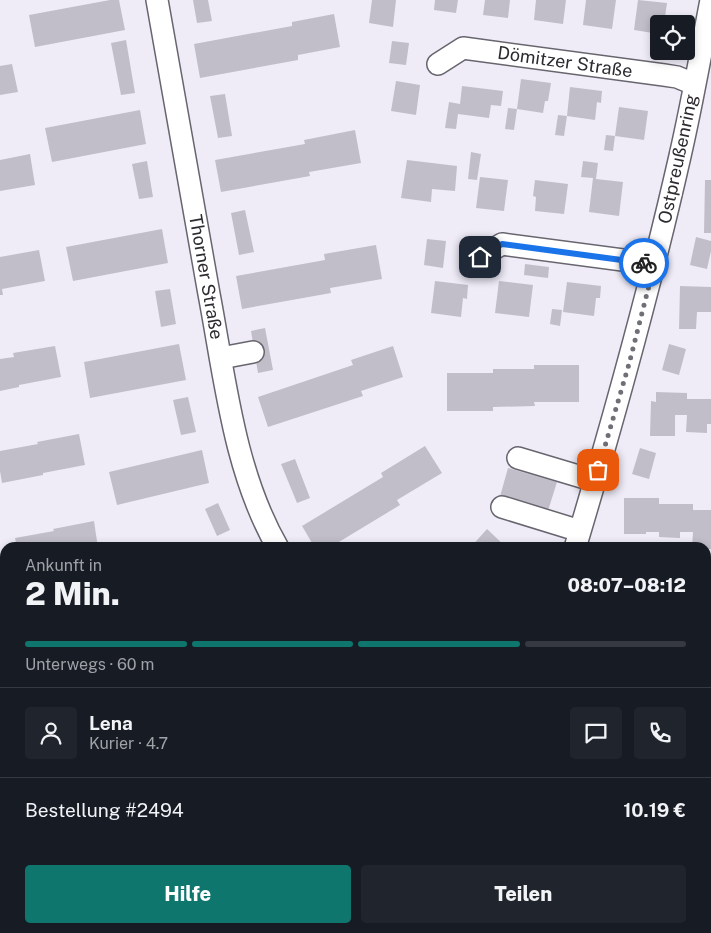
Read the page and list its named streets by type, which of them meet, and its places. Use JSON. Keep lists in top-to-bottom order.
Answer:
{
  "streets": {
    "street": ["Dömitzer Straße", "Ostpreußenring", "Thorner Straße"]
  },
  "crossings": [
    ["Dömitzer Straße", "Ostpreußenring"]
  ],
  "page": {
    "heading": ["2 Min.", "Ankunft in", "08:07–08:12"],
    "panel": [
      "Lena",
      "Kurier · 4.7",
      "Bestellung #2494",
      "10.19 €"
    ],
    "bar": "Unterwegs · 60 m",
    "buttons": ["Hilfe", "Teilen"]
  }
}
